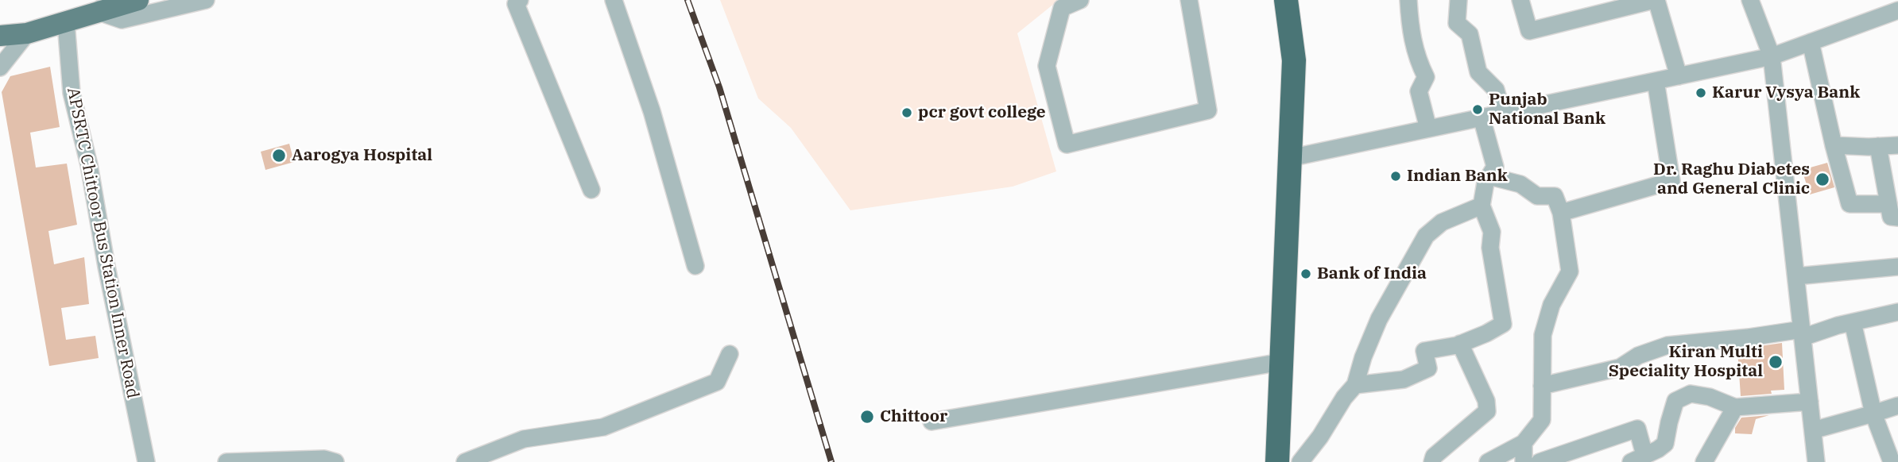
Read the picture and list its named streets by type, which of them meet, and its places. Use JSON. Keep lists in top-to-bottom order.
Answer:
{
  "streets": {
    "street": ["APSRTC Chittoor Bus Station Inner Road"]
  },
  "places": [
    "Karur Vysya Bank",
    "Punjab National Bank",
    "pcr govt college",
    "Aarogya Hospital",
    "Indian Bank",
    "Dr. Raghu Diabetes and General Clinic",
    "Bank of India",
    "Kiran Multi Speciality Hospital",
    "Chittoor"
  ]
}
